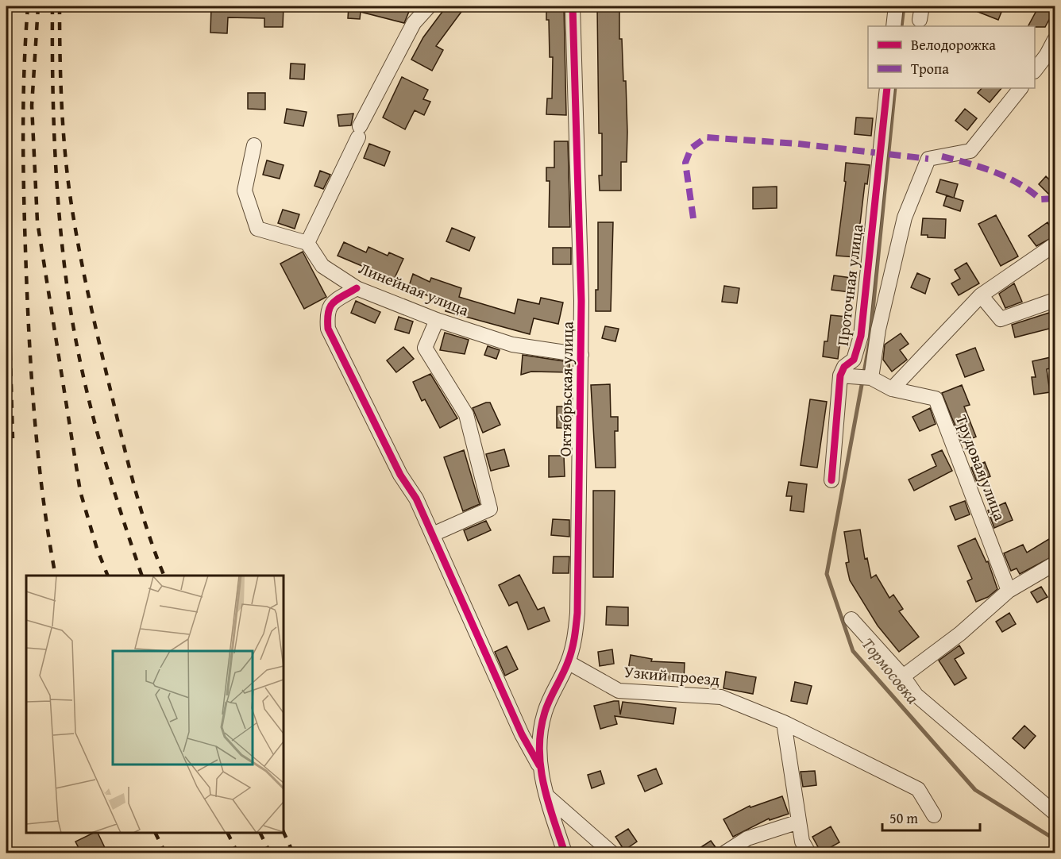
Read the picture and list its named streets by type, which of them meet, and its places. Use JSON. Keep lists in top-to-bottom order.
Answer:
{
  "streets": {
    "street": [
      "Проточная улица",
      "Линейная улица",
      "Октябрьская улица",
      "Трудовая улица",
      "Узкий проезд"
    ]
  },
  "crossings": [
    ["Линейная улица", "Октябрьская улица"],
    ["Октябрьская улица", "Узкий проезд"]
  ],
  "water": ["Тормосовка"],
  "legend": ["Велодорожка", "Тропа"],
  "scale_bar": "50 m"
}
